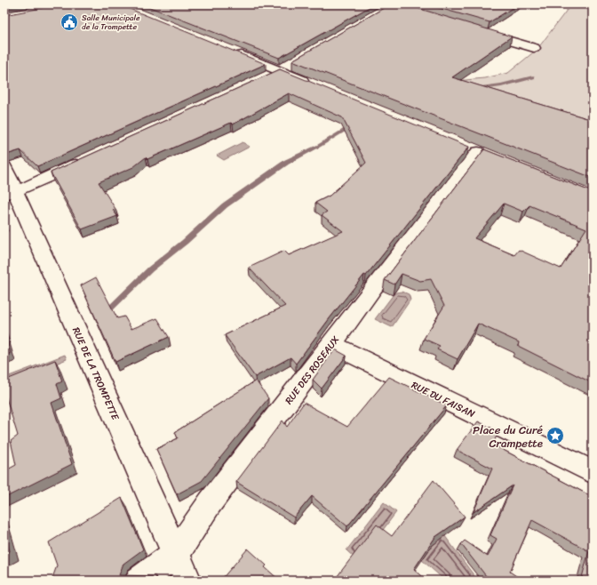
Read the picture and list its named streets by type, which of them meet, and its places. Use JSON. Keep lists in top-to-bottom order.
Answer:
{
  "streets": {
    "street": ["RUE DES ROSEAUX", "RUE DE LA TROMPETTE", "RUE DU FAISAN"]
  },
  "crossings": [
    ["RUE DES ROSEAUX", "RUE DE LA TROMPETTE"],
    ["RUE DES ROSEAUX", "RUE DU FAISAN"]
  ],
  "places": {
    "public building": ["Salle Municipale de la Trompette"],
    "place": ["Place du Curé Crampette"]
  }
}
